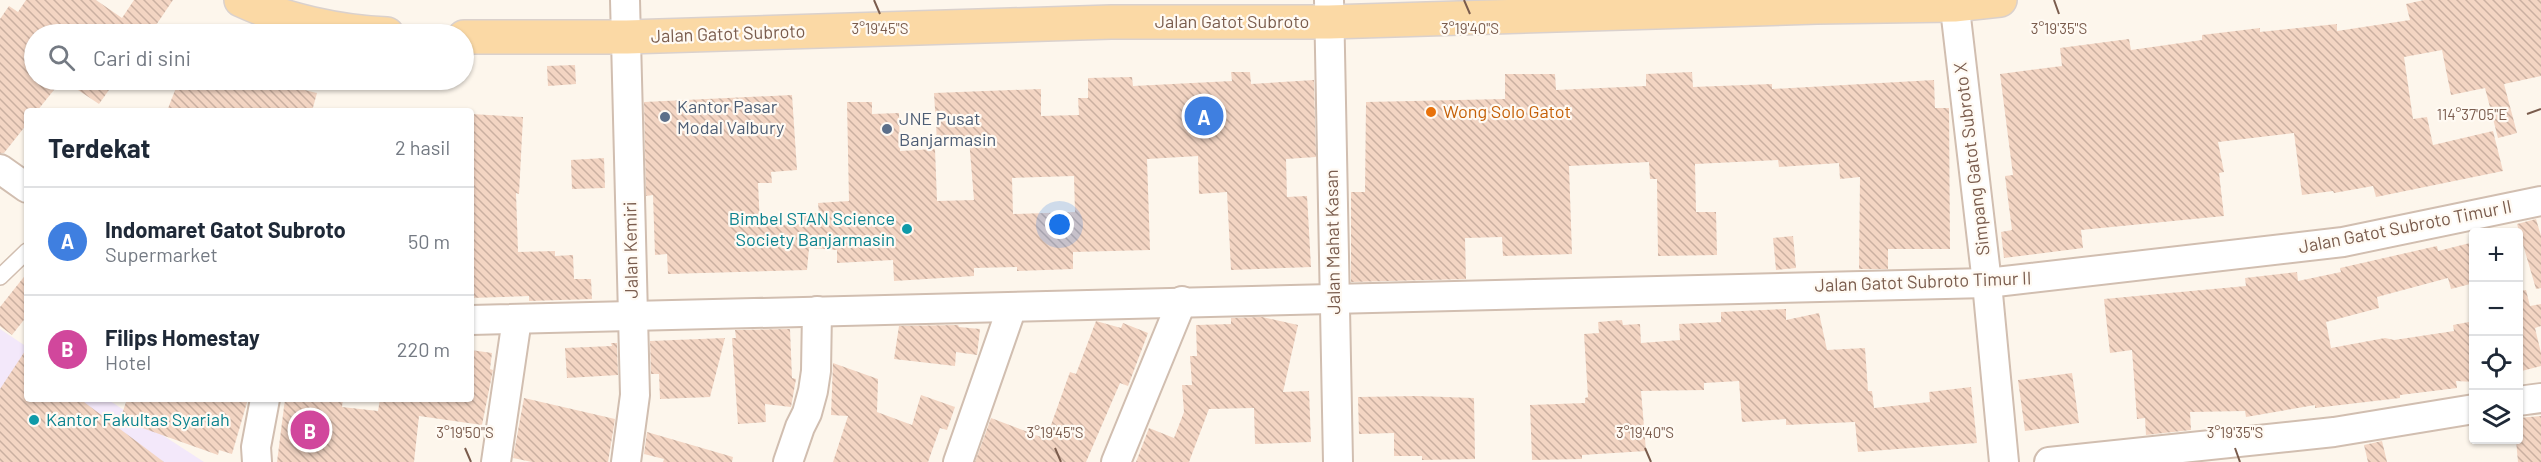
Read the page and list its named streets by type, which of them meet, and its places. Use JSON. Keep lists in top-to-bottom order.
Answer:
{
  "streets": {
    "main road": ["Jalan Gatot Subroto"],
    "street": [
      "Simpang Gatot Subroto X",
      "Jalan Gatot Subroto Timur II",
      "Jalan Mahat Kasan",
      "Jalan Kemiri"
    ]
  },
  "crossings": [
    ["Jalan Gatot Subroto", "Simpang Gatot Subroto X"],
    ["Jalan Gatot Subroto", "Jalan Mahat Kasan"],
    ["Jalan Gatot Subroto", "Jalan Kemiri"],
    ["Simpang Gatot Subroto X", "Jalan Gatot Subroto Timur II"],
    ["Jalan Gatot Subroto Timur II", "Jalan Mahat Kasan"],
    ["Jalan Gatot Subroto Timur II", "Jalan Kemiri"]
  ],
  "places": [
    "Wong Solo Gatot",
    "Kantor Pasar Modal Valbury",
    "JNE Pusat Banjarmasin",
    "Bimbel STAN Science Society Banjarmasin",
    "Kantor Fakultas Syariah"
  ],
  "page": {
    "search": "Cari di sini",
    "pins": ["A", "B"],
    "heading": ["Terdekat", "2 hasil"],
    "list": [
      {
        "mark": "A",
        "name": "Indomaret Gatot Subroto",
        "note": "Supermarket",
        "value": "50 m"
      },
      {
        "mark": "B",
        "name": "Filips Homestay",
        "note": "Hotel",
        "value": "220 m"
      }
    ],
    "map_buttons": ["+", "−"]
  },
  "coordinates": [
    "3°19'45\"S",
    "3°19'40\"S",
    "3°19'35\"S",
    "114°37'05\"E",
    "3°19'50\"S"
  ]
}
